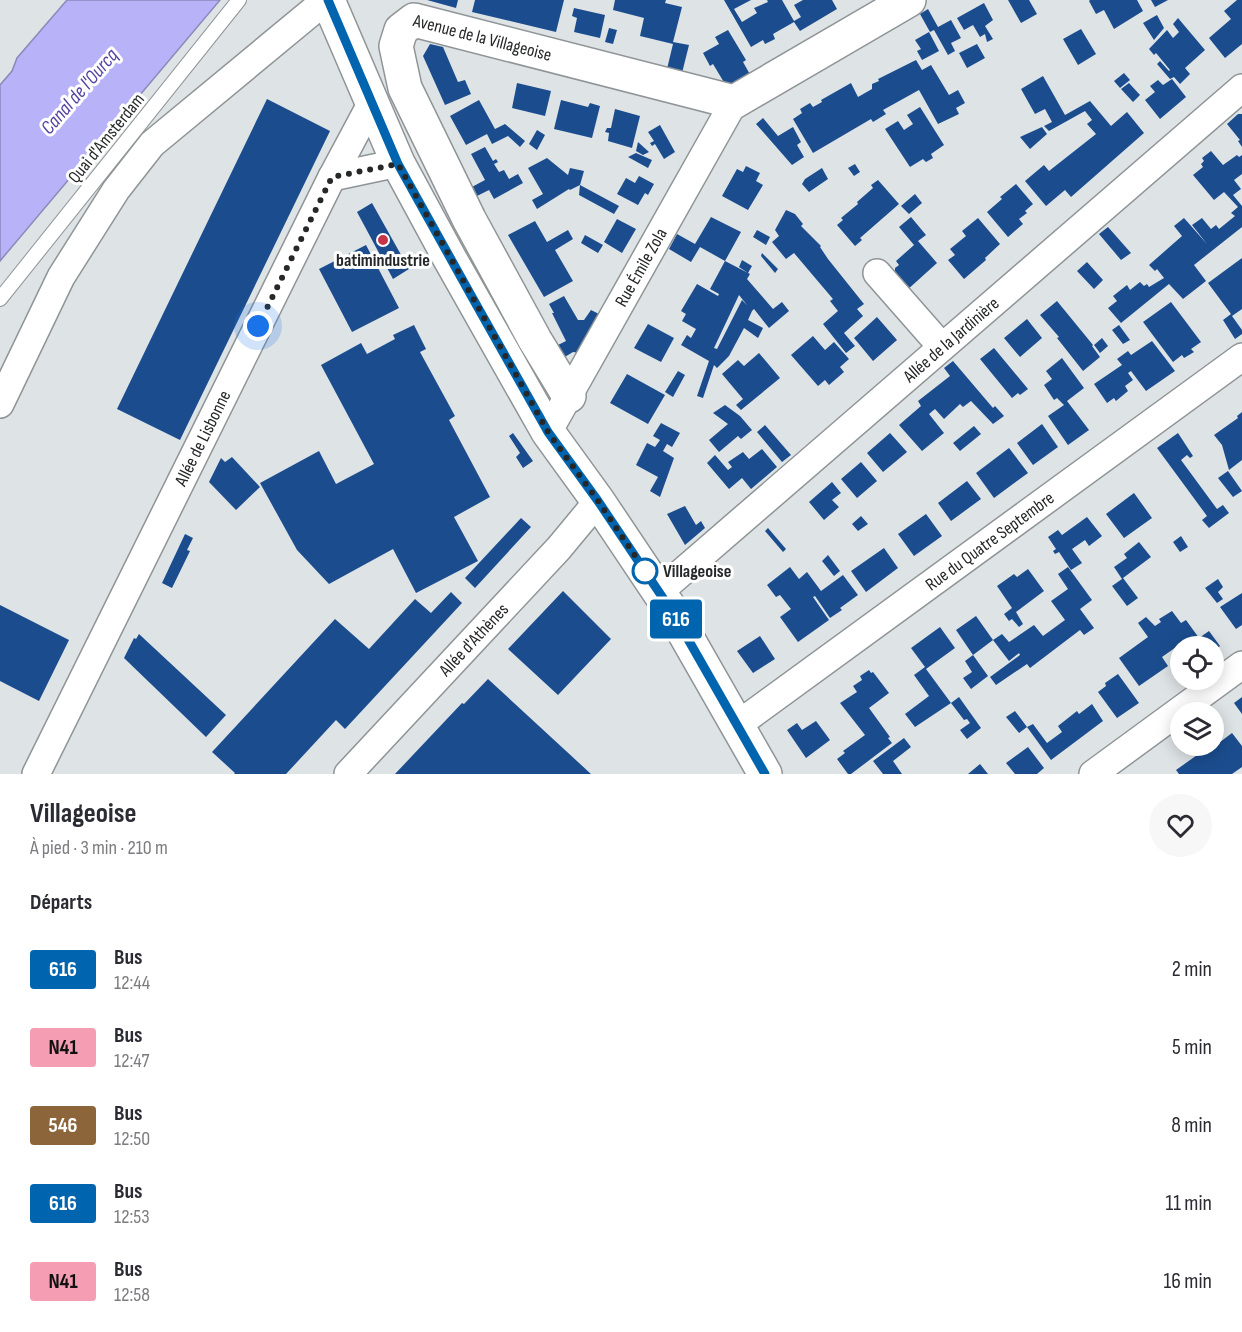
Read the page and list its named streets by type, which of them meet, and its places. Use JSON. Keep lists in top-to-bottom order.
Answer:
{
  "streets": {
    "street": [
      "Avenue de la Villageoise",
      "Rue Émile Zola",
      "Allée de la Jardinière",
      "Allée de Lisbonne",
      "Rue du Quatre Septembre",
      "Allée d'Athènes"
    ],
    "lane": ["Quai d'Amsterdam"]
  },
  "crossings": [
    ["Avenue de la Villageoise", "Rue Émile Zola"]
  ],
  "water": ["Canal de l'Ourcq"],
  "places": ["batimindustrie", "Villageoise"],
  "lines": ["bus line 616"],
  "page": {
    "on_map": "616",
    "heading": [
      ["Villageoise", "À pied · 3 min · 210 m"],
      "Départs"
    ],
    "list": [
      {
        "mark": "616",
        "name": "Bus",
        "note": "12:44",
        "value": "2 min"
      },
      {
        "mark": "N41",
        "name": "Bus",
        "note": "12:47",
        "value": "5 min"
      },
      {
        "mark": "546",
        "name": "Bus",
        "note": "12:50",
        "value": "8 min"
      },
      {
        "mark": "616",
        "name": "Bus",
        "note": "12:53",
        "value": "11 min"
      },
      {
        "mark": "N41",
        "name": "Bus",
        "note": "12:58",
        "value": "16 min"
      }
    ]
  }
}
